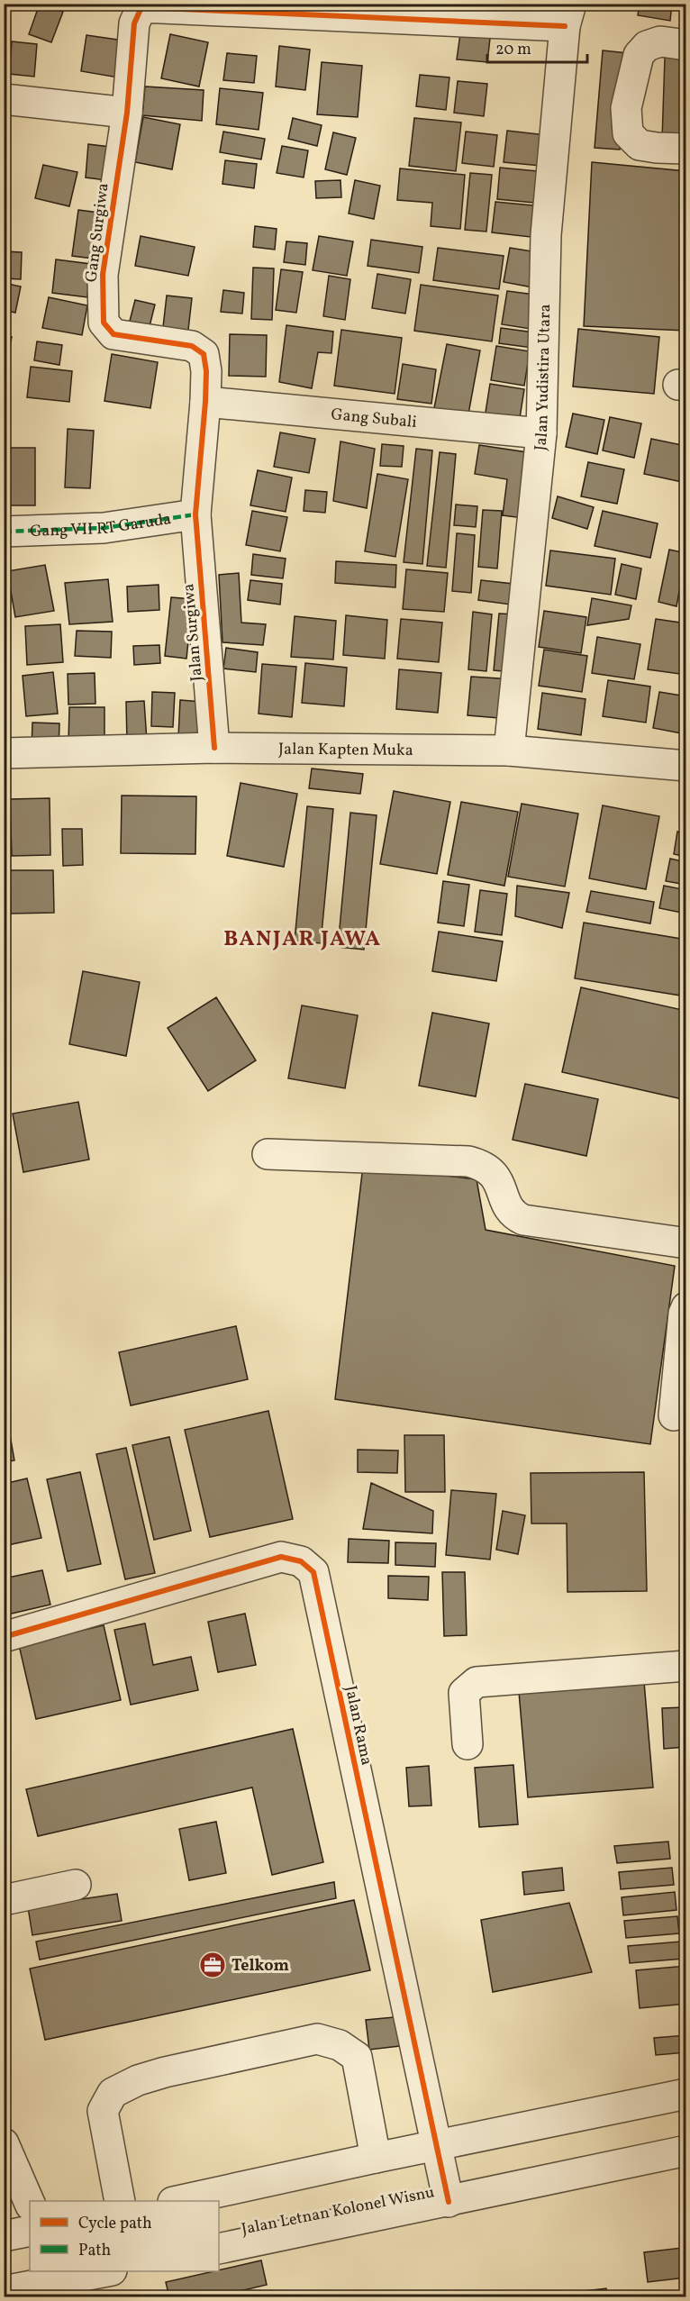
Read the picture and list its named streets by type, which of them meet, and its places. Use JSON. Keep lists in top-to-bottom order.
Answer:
{
  "streets": {
    "street": [
      "Gang Surgiwa",
      "Jalan Yudistira Utara",
      "Gang Subali",
      "Gang VII RT Garuda",
      "Jalan Surgiwa",
      "Jalan Kapten Muka",
      "Jalan Rama",
      "Jalan Letnan Kolonel Wisnu"
    ]
  },
  "crossings": [
    ["Gang Surgiwa", "Gang Subali"],
    ["Gang Surgiwa", "Gang VII RT Garuda"],
    ["Gang Surgiwa", "Jalan Surgiwa"],
    ["Jalan Yudistira Utara", "Gang Subali"],
    ["Jalan Yudistira Utara", "Jalan Kapten Muka"],
    ["Gang VII RT Garuda", "Jalan Surgiwa"],
    ["Jalan Surgiwa", "Jalan Kapten Muka"],
    ["Jalan Rama", "Jalan Letnan Kolonel Wisnu"]
  ],
  "districts": ["BANJAR JAWA"],
  "places": {
    "office": ["Telkom"]
  },
  "legend": ["Cycle path", "Path"],
  "scale_bar": "20 m"
}
